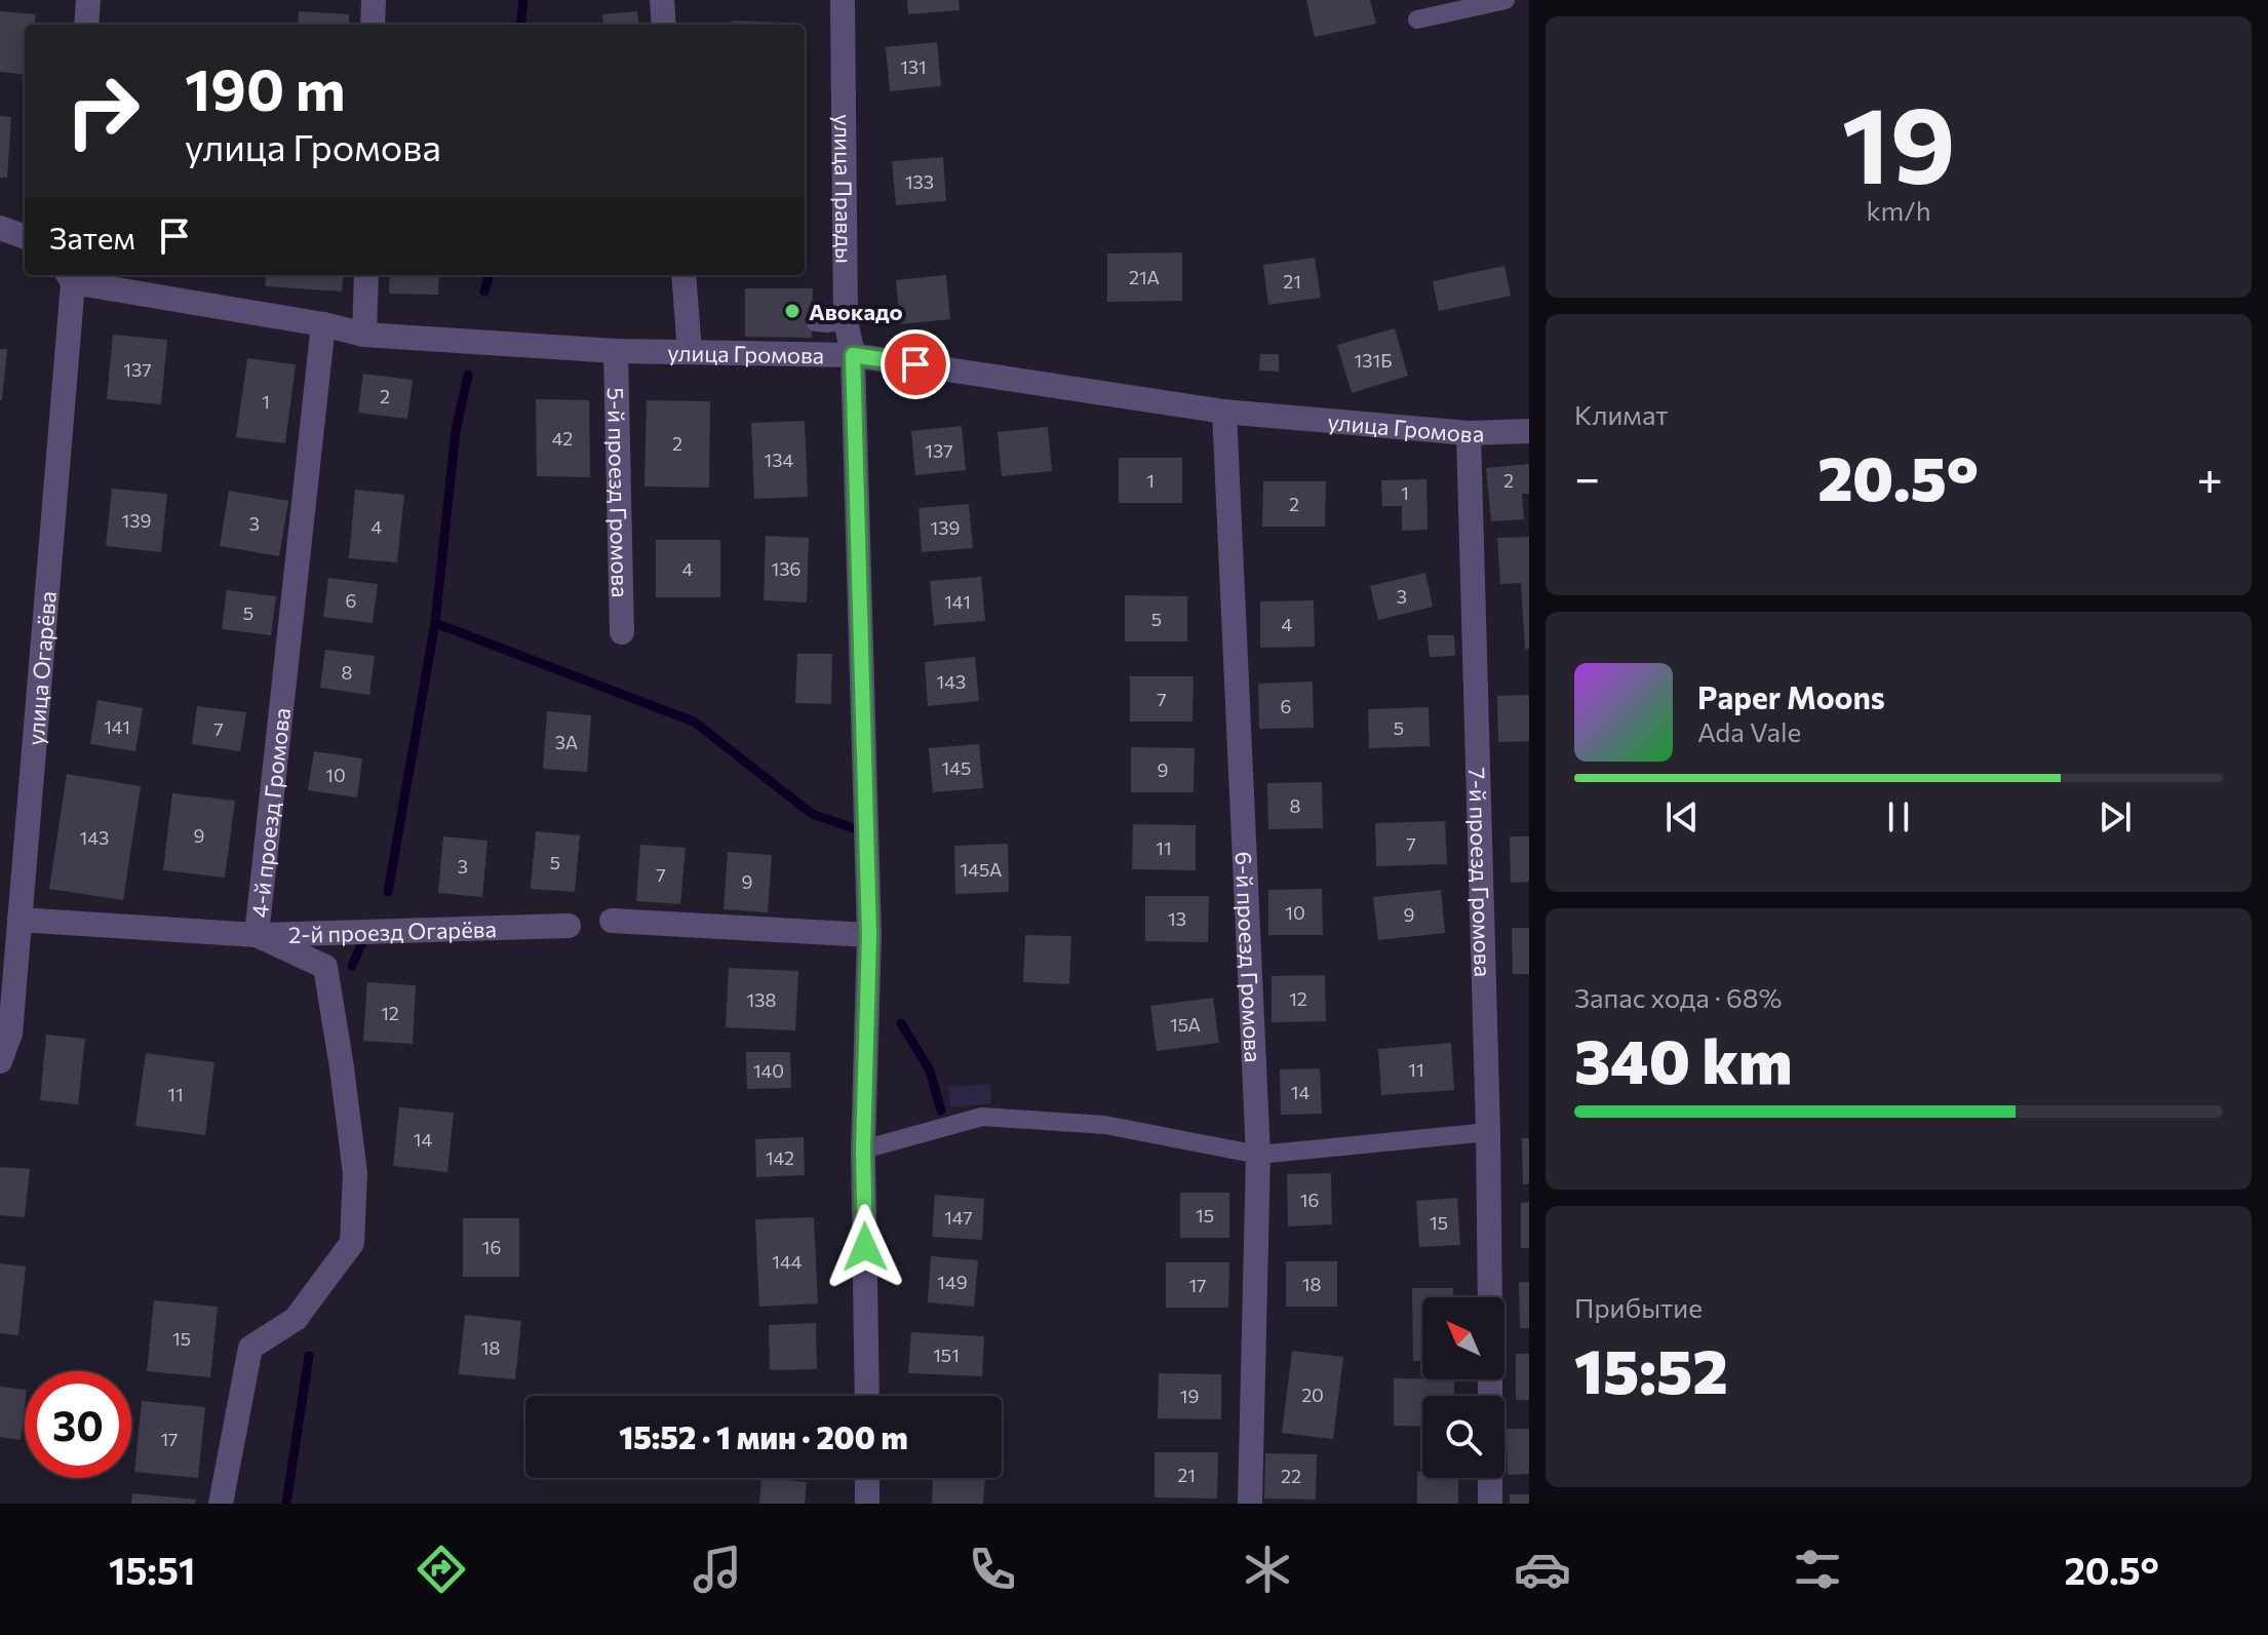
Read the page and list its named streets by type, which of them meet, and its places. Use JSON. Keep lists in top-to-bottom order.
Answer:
{
  "streets": {
    "street": [
      "улица Правды",
      "улица Громова",
      "5-й проезд Громова",
      "улица Огарёва",
      "4-й проезд Громова",
      "7-й проезд Громова",
      "2-й проезд Огарёва",
      "6-й проезд Громова"
    ]
  },
  "crossings": [
    ["улица Правды", "улица Громова"],
    ["улица Громова", "5-й проезд Громова"],
    ["улица Громова", "улица Огарёва"],
    ["улица Громова", "4-й проезд Громова"],
    ["улица Громова", "7-й проезд Громова"],
    ["улица Громова", "6-й проезд Громова"],
    ["улица Огарёва", "2-й проезд Огарёва"],
    ["4-й проезд Громова", "2-й проезд Огарёва"]
  ],
  "places": ["Авокадо"],
  "house_numbers": [
    "131",
    "133",
    "21А",
    "21",
    "131Б",
    "137",
    "2",
    "1",
    "42",
    "2",
    "137",
    "134",
    "1",
    "2",
    "1",
    "2",
    "139",
    "3",
    "4",
    "139",
    "4",
    "136",
    "3",
    "6",
    "141",
    "5",
    "5",
    "4",
    "8",
    "143",
    "7",
    "6",
    "141",
    "5",
    "7",
    "3А",
    "145",
    "9",
    "10",
    "8",
    "9",
    "143",
    "7",
    "11",
    "5",
    "3",
    "145А",
    "7",
    "9",
    "10",
    "9",
    "13",
    "12",
    "138",
    "12",
    "15А",
    "11",
    "140",
    "14",
    "11",
    "14",
    "142",
    "16",
    "15",
    "147",
    "15",
    "16",
    "144",
    "149",
    "18",
    "17",
    "15",
    "18",
    "151",
    "20",
    "19",
    "17",
    "21",
    "22"
  ],
  "north": "top left",
  "page": {
    "tile": [
      ["19", "km/h"],
      "Климат",
      ["Запас хода · 68%", "340 km"],
      ["Прибытие", "15:52"]
    ],
    "turn": ["190 m", "улица Громова"],
    "then": "Затем",
    "heat": ["−", "20.5°", "+"],
    "song": ["Paper Moons", "Ada Vale"],
    "limit": "30",
    "trip": "15:52 · 1 мин · 200 m",
    "tabs": ["15:51", "20.5°"]
  }
}
